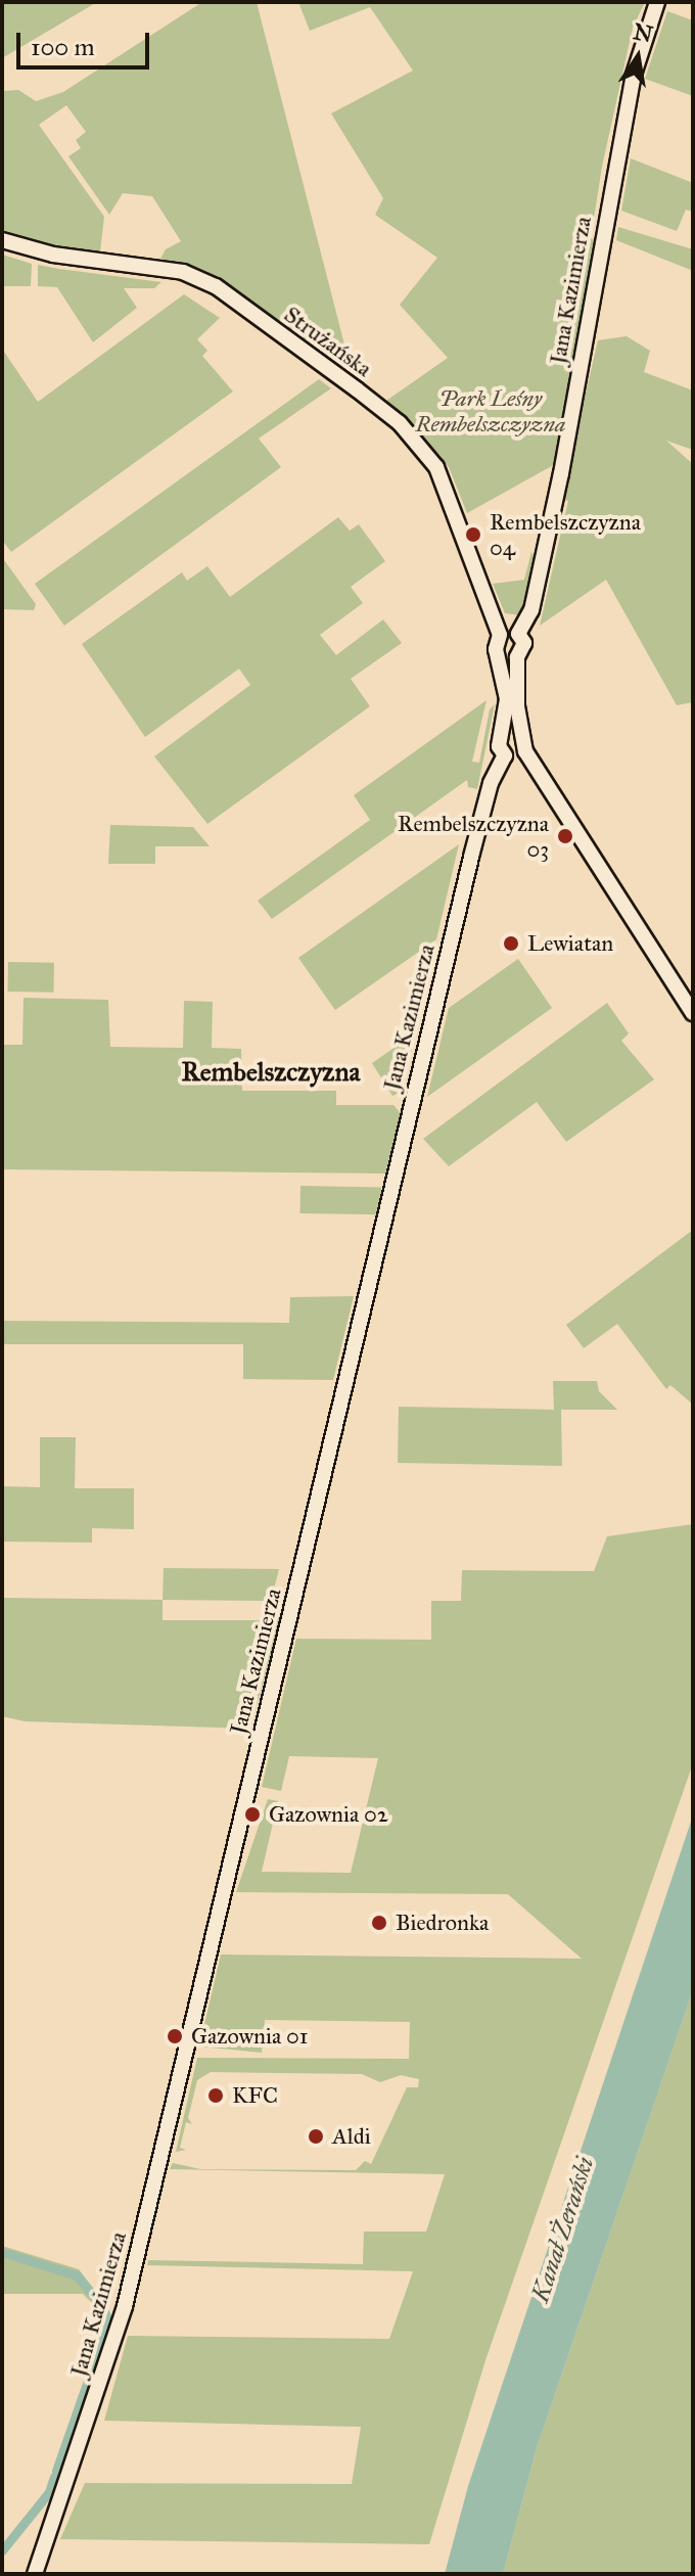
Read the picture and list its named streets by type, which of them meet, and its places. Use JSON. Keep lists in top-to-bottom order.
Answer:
{
  "streets": {
    "main road": ["Jana Kazimierza", "Strużańska"]
  },
  "crossings": [
    ["Jana Kazimierza", "Strużańska"]
  ],
  "districts": ["Rembelszczyzna"],
  "water": ["Kanał Żerański"],
  "parks": ["Park Leśny Rembelszczyzna"],
  "places": [
    "Rembelszczyzna 04",
    "Rembelszczyzna 03",
    "Lewiatan",
    "Gazownia 02",
    "Biedronka",
    "Gazownia 01",
    "KFC",
    "Aldi"
  ],
  "scale_bar": "100 m",
  "north": "top"
}
